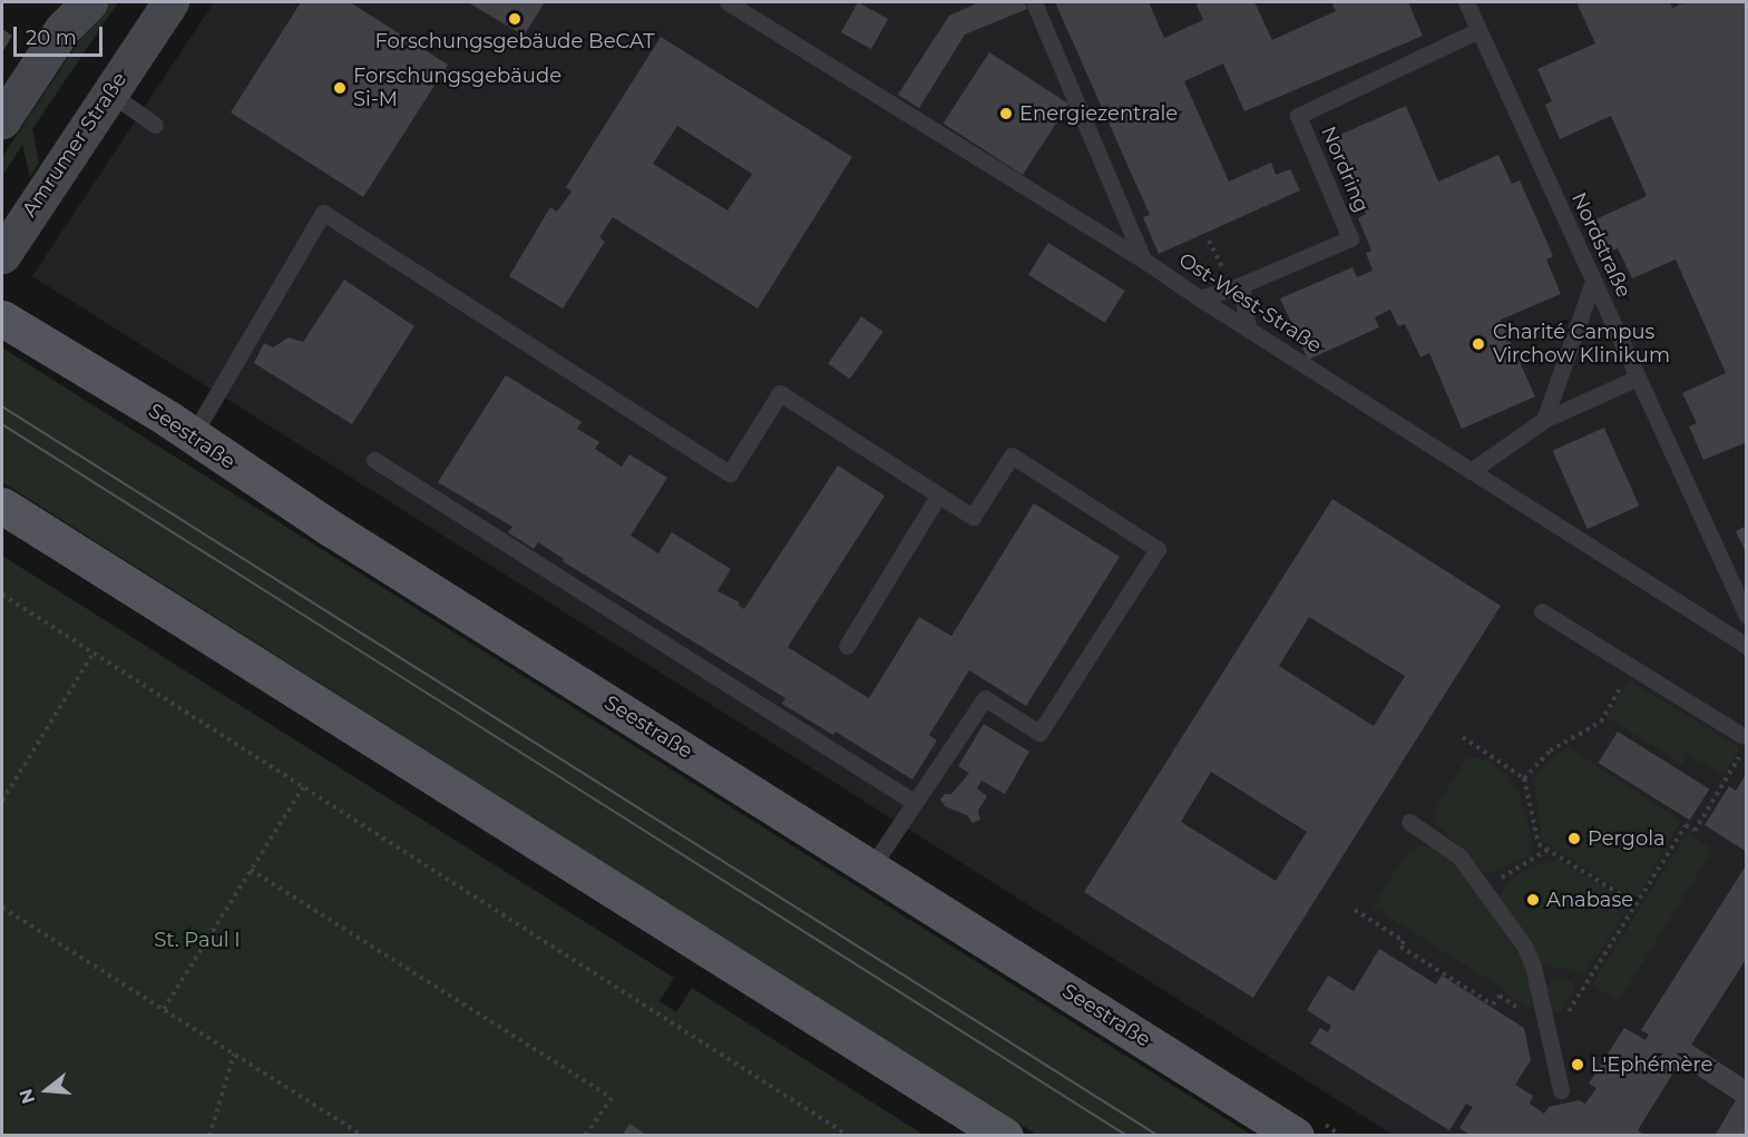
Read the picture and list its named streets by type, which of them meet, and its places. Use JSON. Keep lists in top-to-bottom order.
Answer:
{
  "streets": {
    "main road": ["Amrumer Straße", "Seestraße"],
    "lane": ["Nordring", "Nordstraße", "Ost-West-Straße"]
  },
  "crossings": [
    ["Nordring", "Nordstraße"]
  ],
  "parks": ["St. Paul I"],
  "places": [
    "Forschungsgebäude BeCAT",
    "Forschungsgebäude Si-M",
    "Energiezentrale",
    "Charité Campus Virchow Klinikum",
    "Pergola",
    "Anabase",
    "L'Ephémère"
  ],
  "scale_bar": "20 m",
  "north": "left"
}
